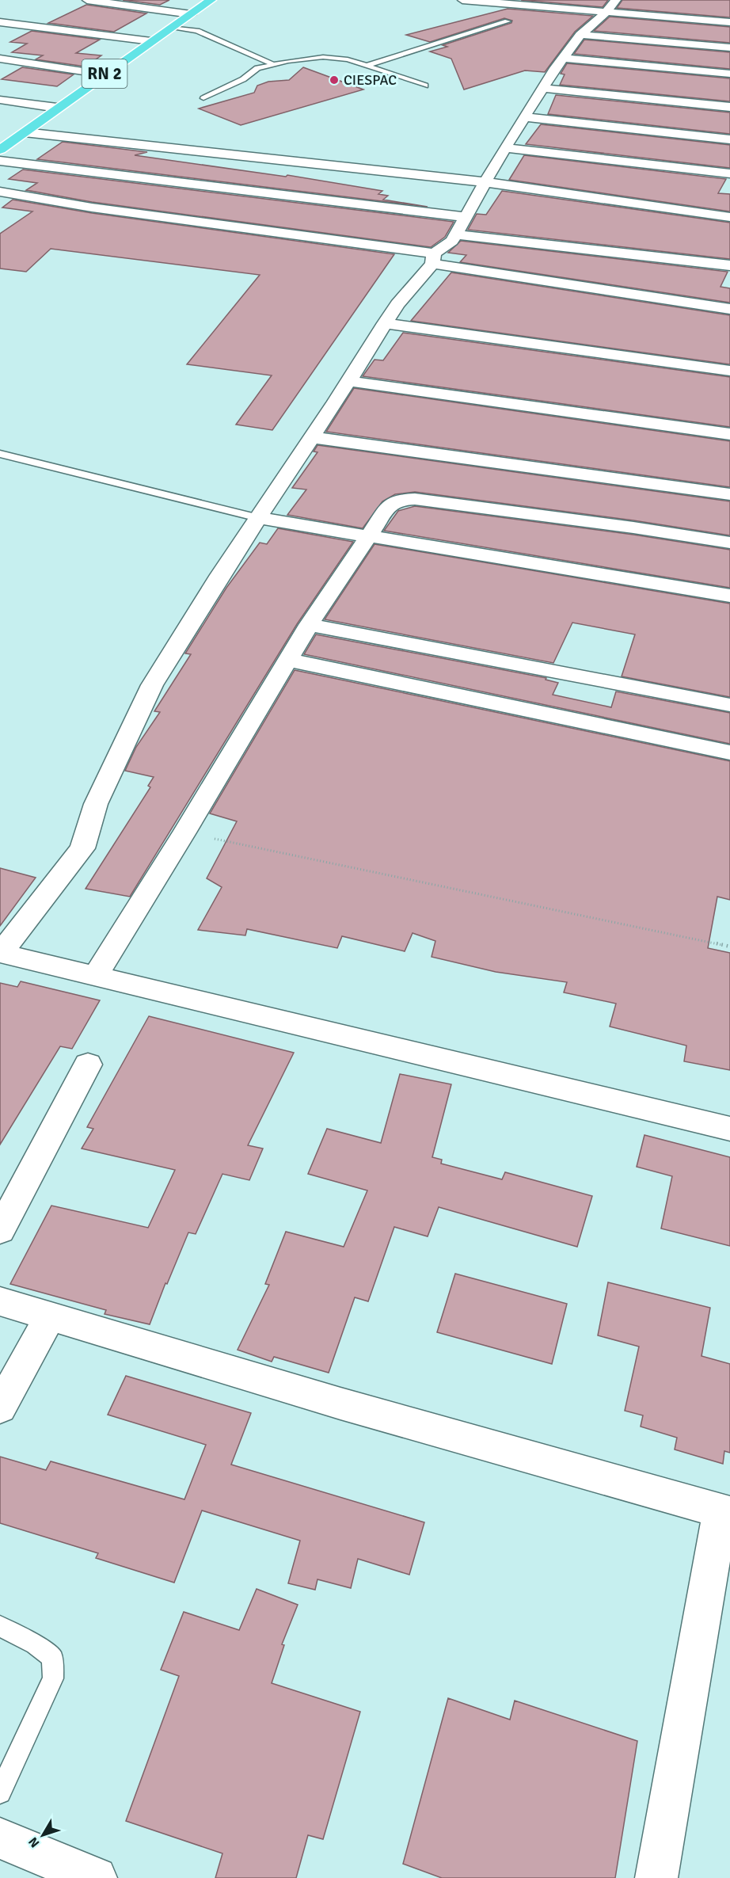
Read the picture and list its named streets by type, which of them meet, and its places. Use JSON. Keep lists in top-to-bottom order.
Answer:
{
  "streets": {
    "highway": ["RN 2"]
  },
  "places": ["CIESPAC"],
  "north": "bottom left"
}
